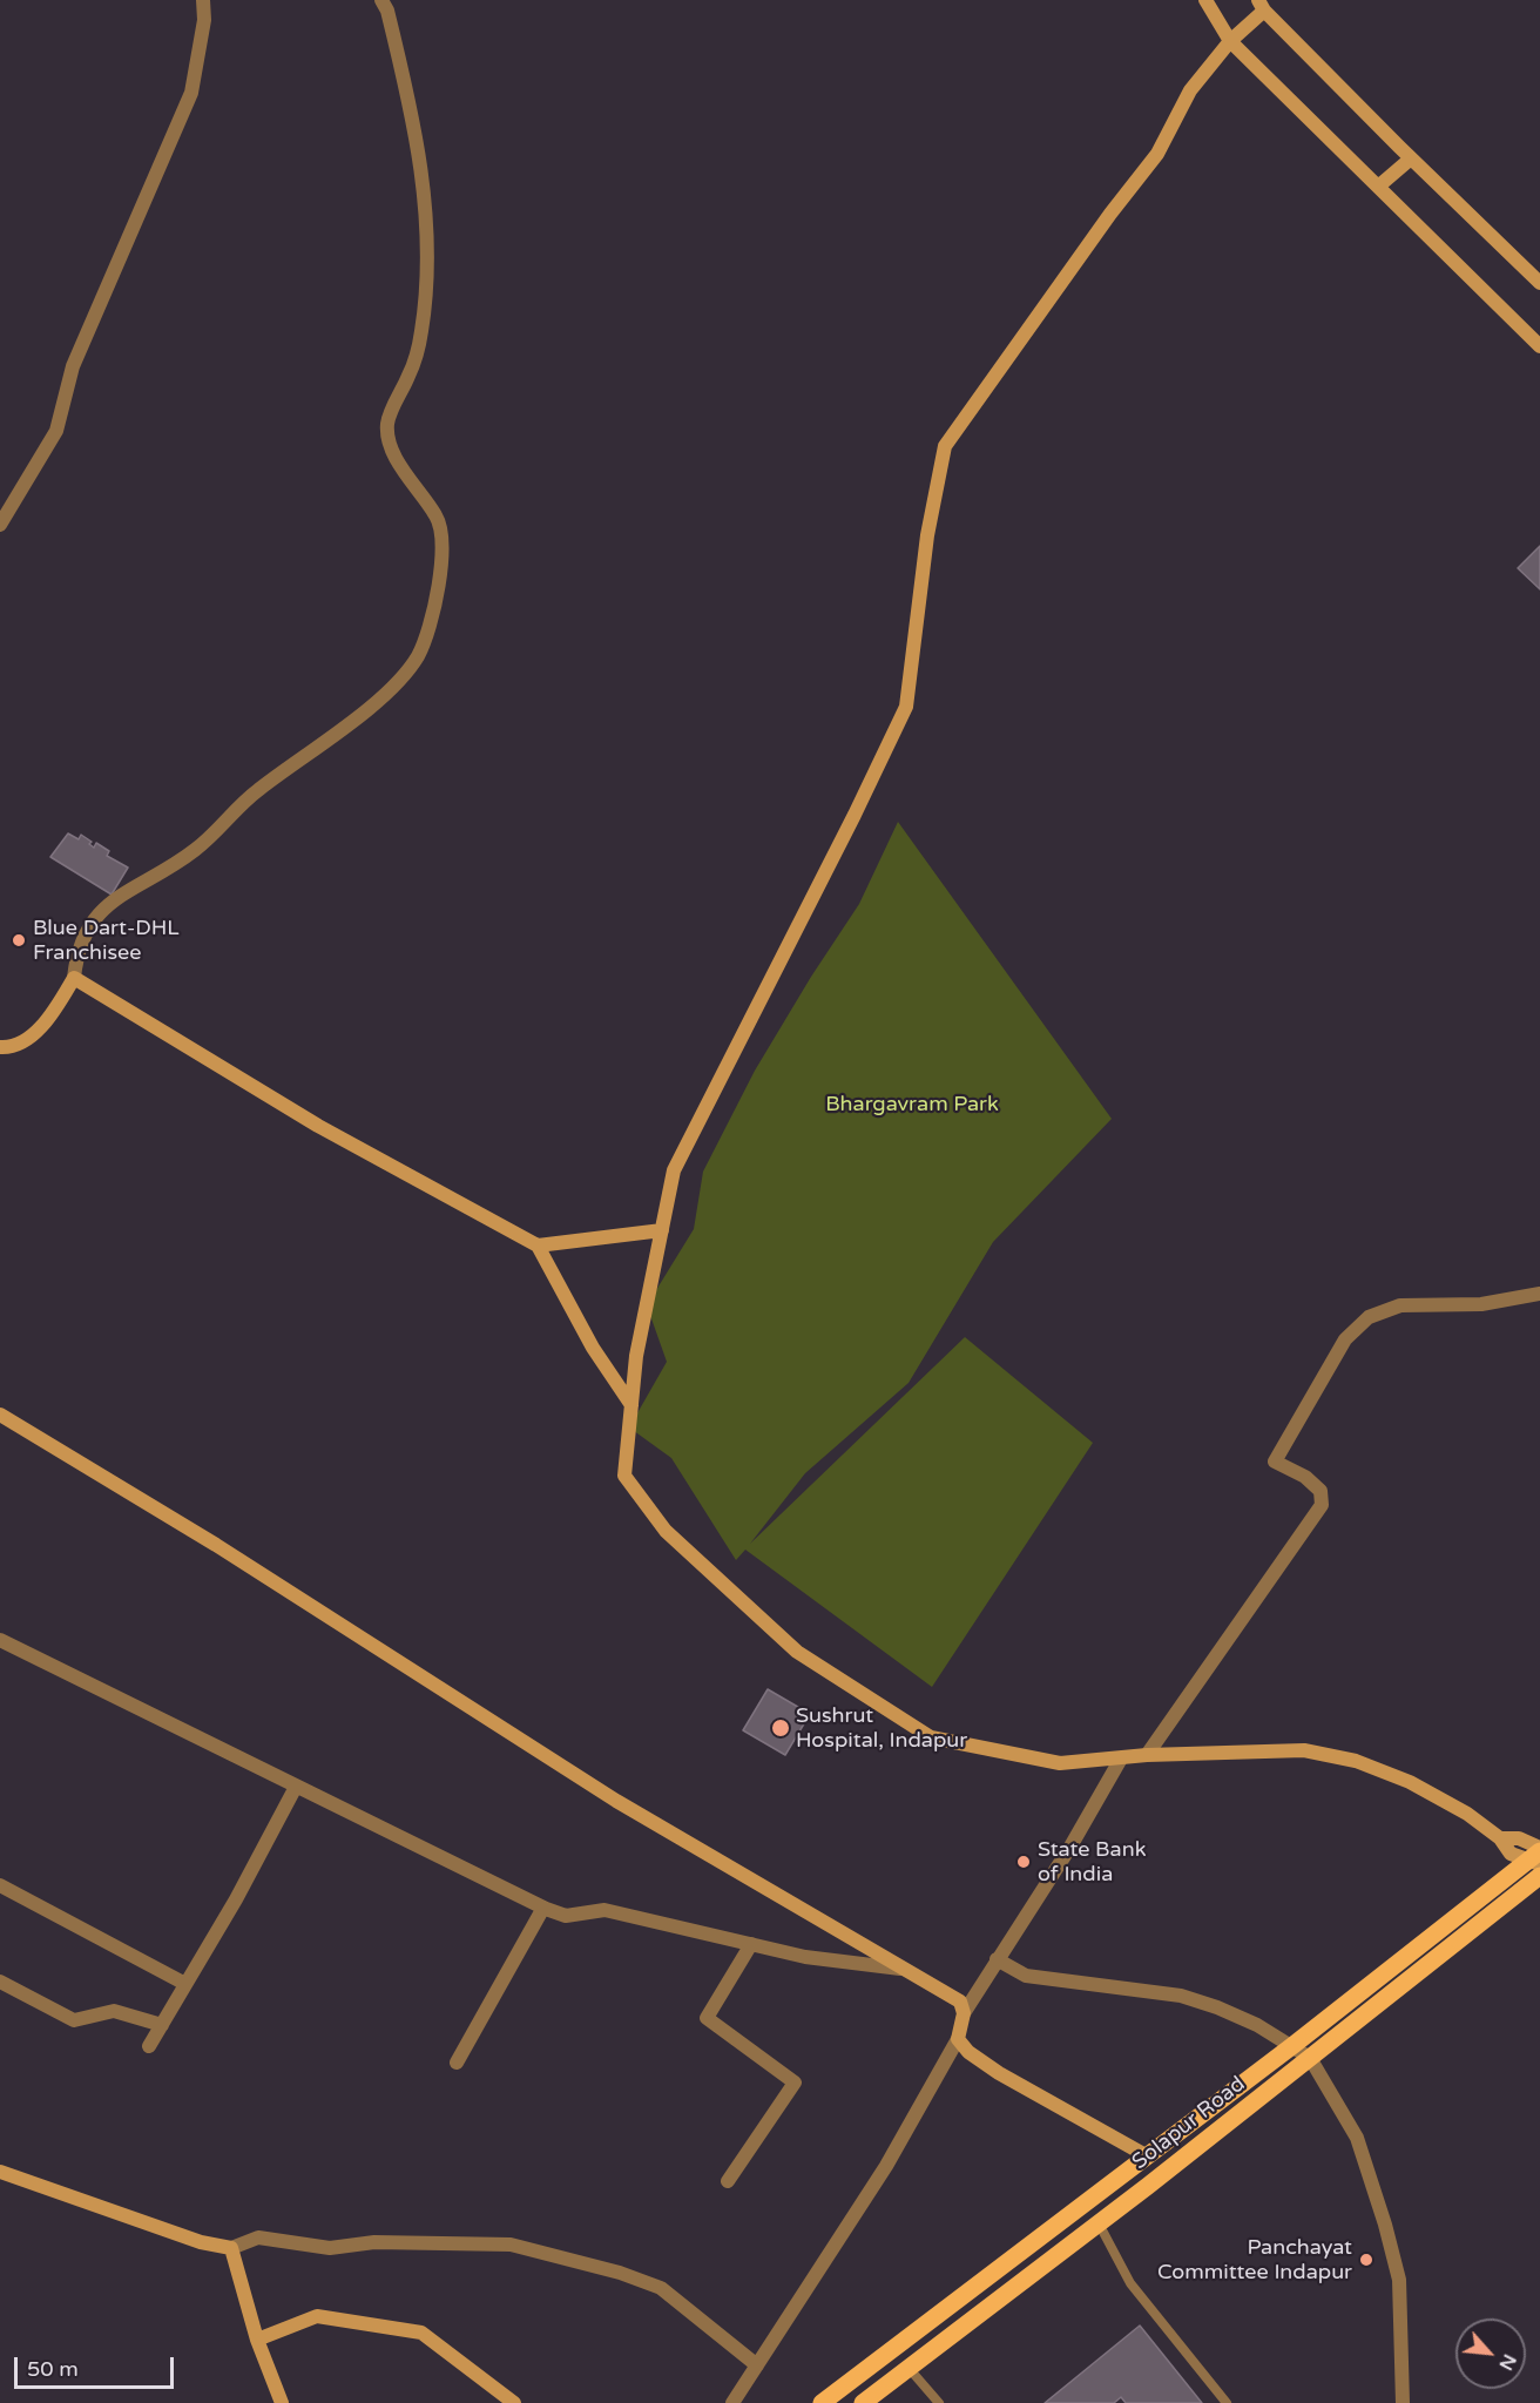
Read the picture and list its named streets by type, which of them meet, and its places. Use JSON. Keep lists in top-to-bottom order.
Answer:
{
  "streets": {
    "main road": ["Solapur Road"]
  },
  "parks": ["Bhargavram Park"],
  "places": [
    "Blue Dart-DHL Franchisee",
    "Sushrut Hospital, Indapur",
    "State Bank of India",
    "Panchayat Committee Indapur"
  ],
  "scale_bar": "50 m",
  "north": "bottom right"
}
